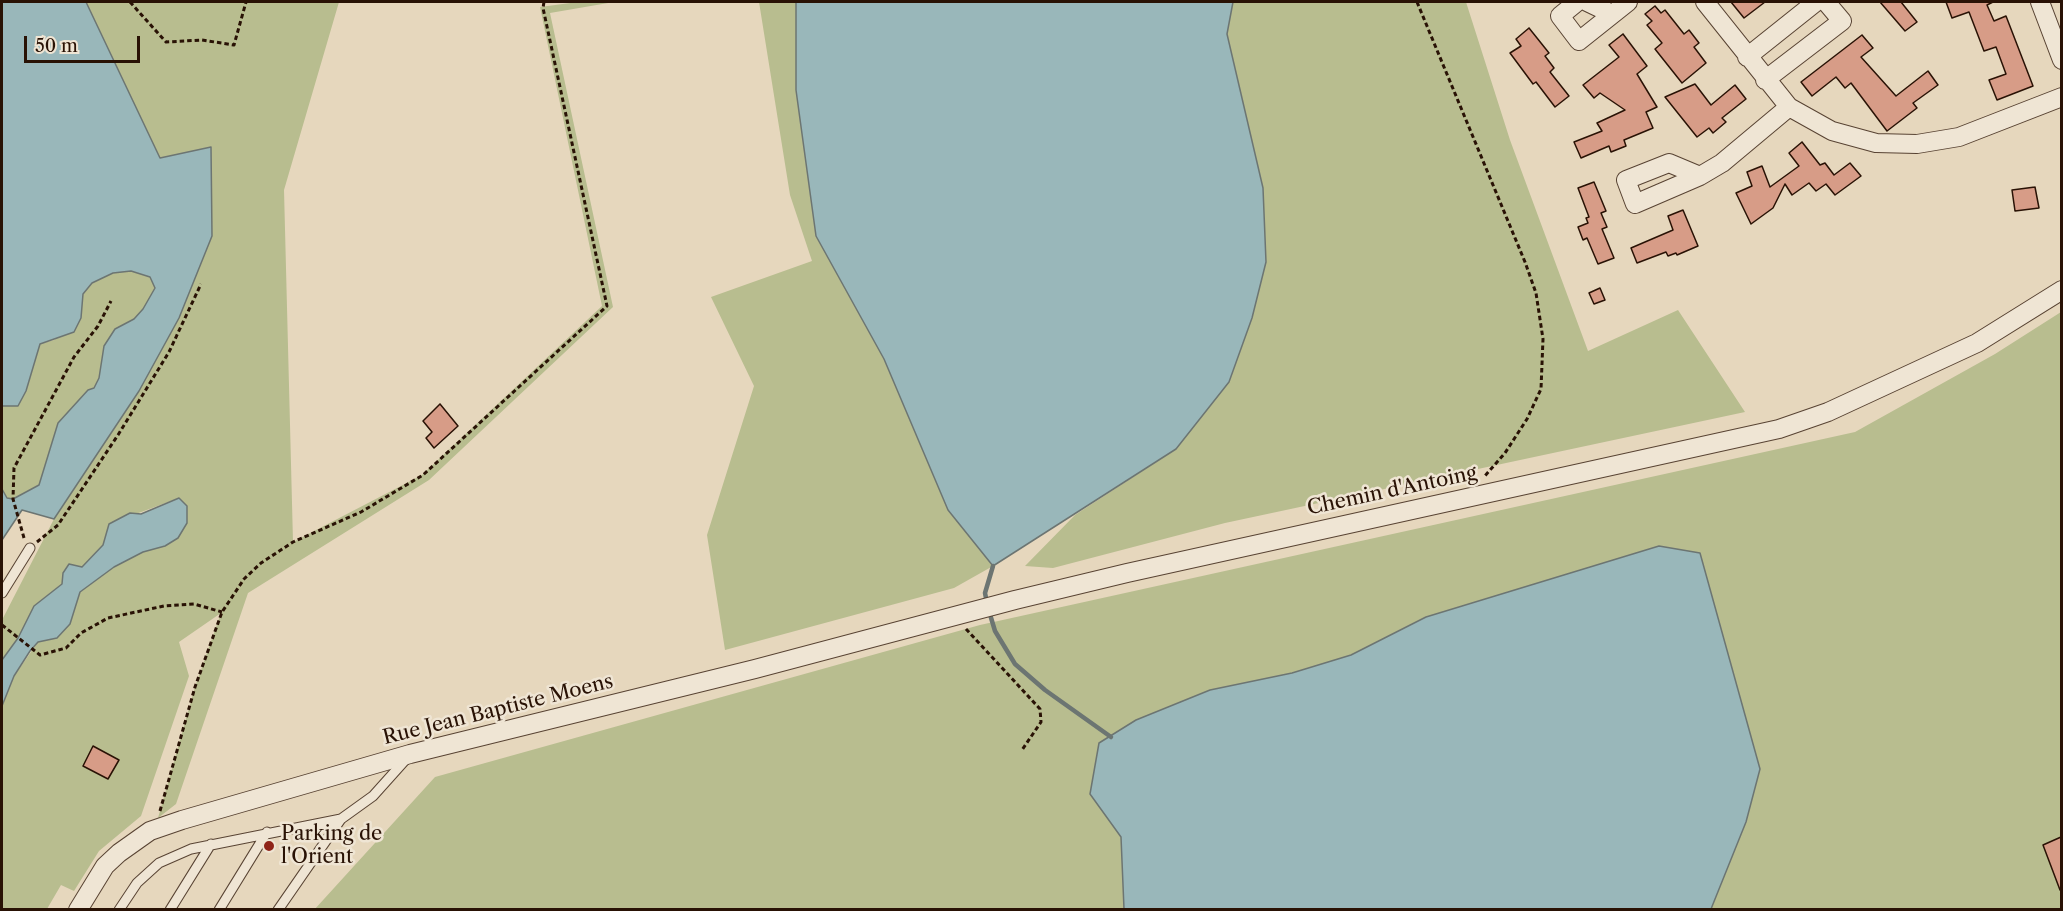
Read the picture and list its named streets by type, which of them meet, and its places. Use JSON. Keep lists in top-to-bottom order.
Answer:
{
  "streets": {
    "street": ["Chemin d'Antoing", "Rue Jean Baptiste Moens"]
  },
  "crossings": [
    ["Chemin d'Antoing", "Rue Jean Baptiste Moens"]
  ],
  "places": ["Parking de l'Orient"],
  "scale_bar": "50 m"
}
